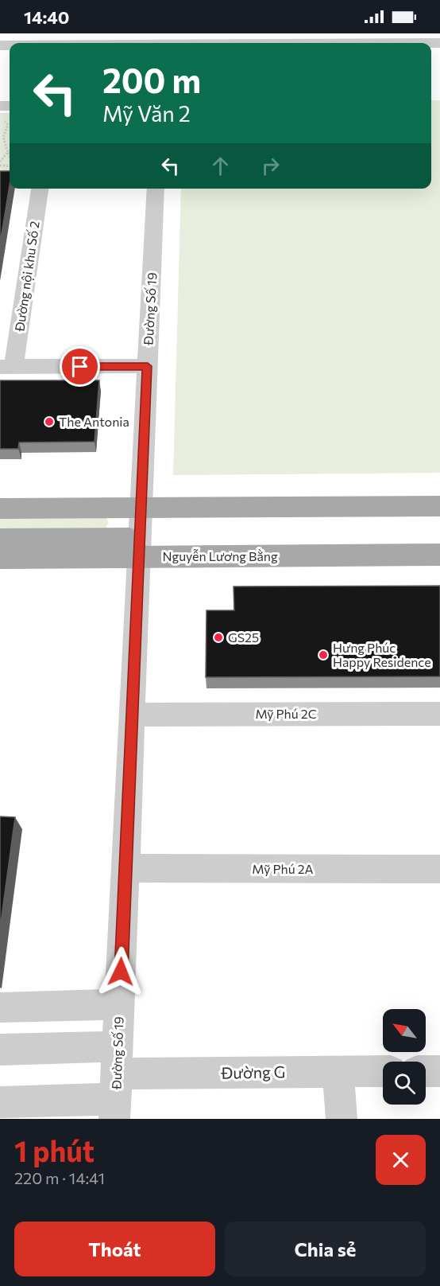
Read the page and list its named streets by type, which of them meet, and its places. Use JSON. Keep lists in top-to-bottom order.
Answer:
{
  "streets": {
    "main road": ["Nguyễn Lương Bằng"],
    "street": [
      "Đường nội khu Số 2",
      "Đường Số 19",
      "Mỹ Phú 2C",
      "Mỹ Phú 2A",
      "Đường G"
    ]
  },
  "crossings": [
    ["Đường Số 19", "Nguyễn Lương Bằng"],
    ["Đường Số 19", "Mỹ Phú 2C"],
    ["Đường Số 19", "Mỹ Phú 2A"],
    ["Đường Số 19", "Đường G"]
  ],
  "places": ["The Antonia", "GS25", "Hưng Phúc Happy Residence"],
  "north": "top left",
  "page": {
    "status": "14:40",
    "turn": ["200 m", "Mỹ Văn 2"],
    "heading": ["1 phút", "220 m · 14:41"],
    "buttons": ["Thoát", "Chia sẻ"]
  }
}
